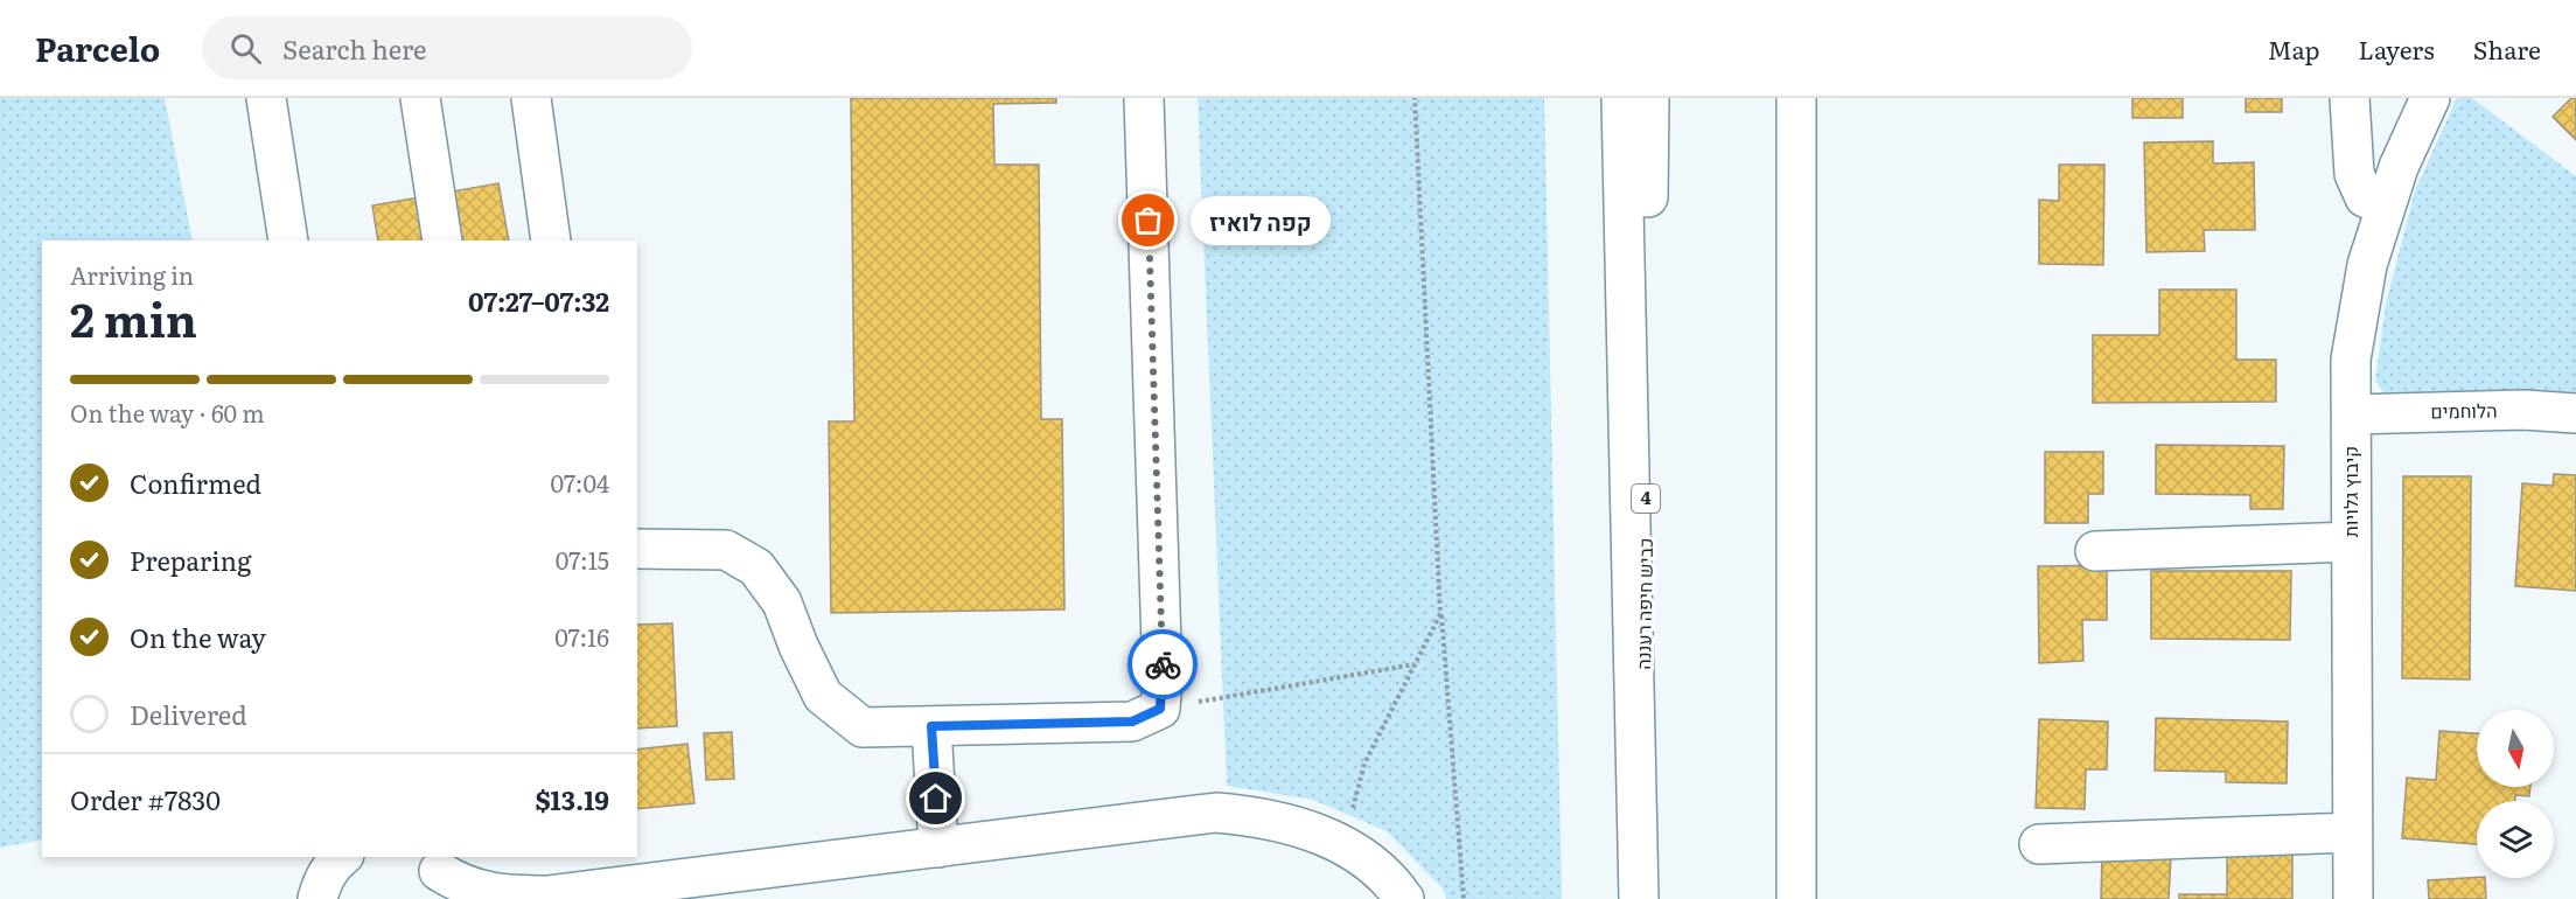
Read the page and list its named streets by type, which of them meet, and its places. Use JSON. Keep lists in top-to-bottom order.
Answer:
{
  "streets": {
    "main road": [
      "הלוחמים",
      "קיבוץ גלויות",
      "4",
      "כביש חיפה רעננה"
    ]
  },
  "crossings": [
    ["הלוחמים", "קיבוץ גלויות"]
  ],
  "places": ["קפה לואיז"],
  "north": "bottom",
  "page": {
    "header": "Parcelo",
    "search": "Search here",
    "nav": ["Map", "Layers", "Share"],
    "bubble": "קפה לואיז",
    "heading": ["2 min", "Arriving in", "07:27–07:32"],
    "panel": ["Order #7830", "$13.19"],
    "bar": "On the way · 60 m",
    "list": [
      ["Confirmed", "07:04"],
      ["Preparing", "07:15"],
      ["On the way", "07:16"],
      "Delivered"
    ]
  }
}
